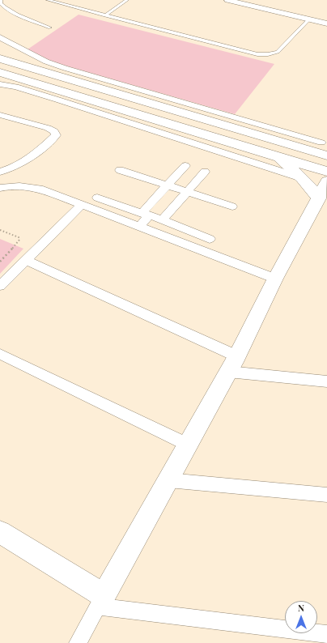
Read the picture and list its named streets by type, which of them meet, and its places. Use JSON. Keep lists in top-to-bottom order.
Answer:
{
  "north": "top"
}
